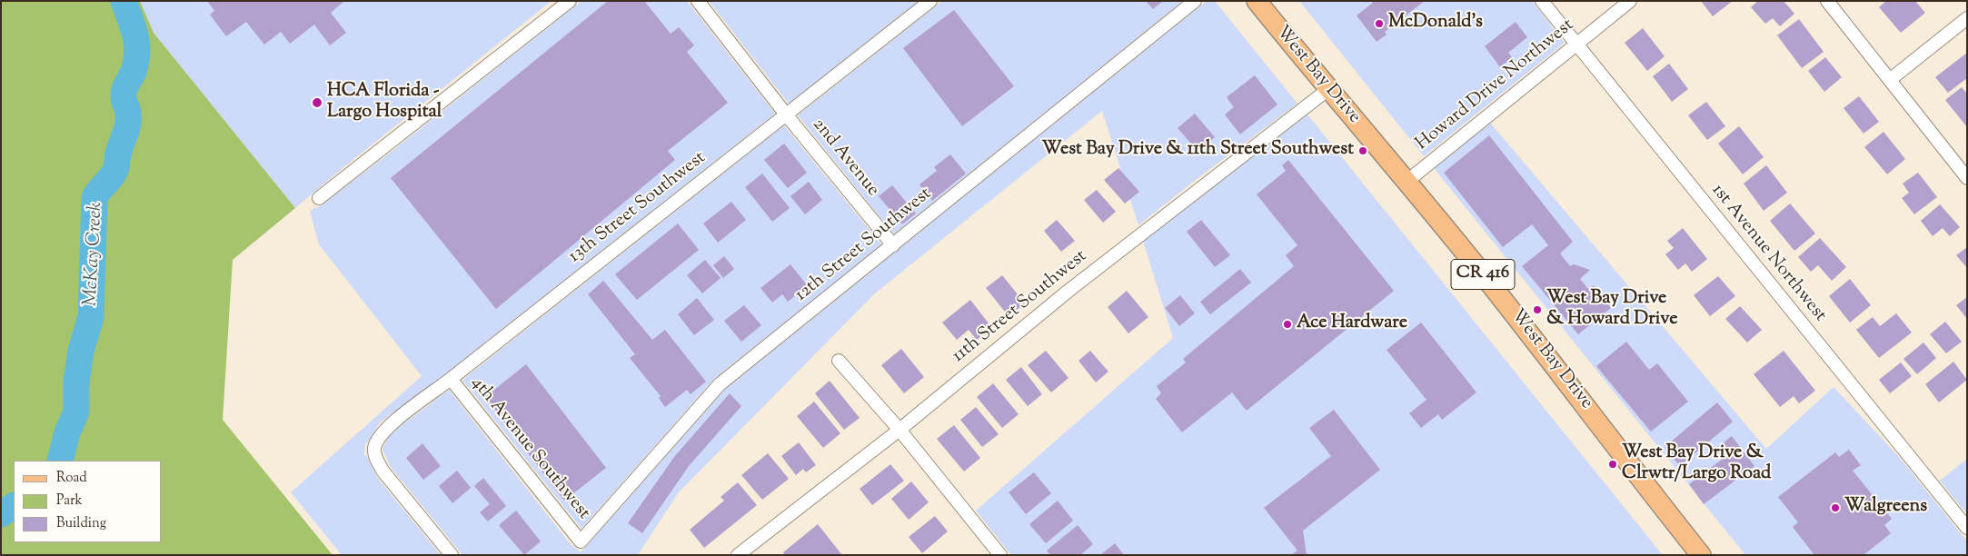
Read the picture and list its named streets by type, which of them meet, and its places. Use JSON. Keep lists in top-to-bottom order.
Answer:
{
  "streets": {
    "main road": ["West Bay Drive", "CR 416"],
    "street": [
      "Howard Drive Northwest",
      "2nd Avenue",
      "13th Street Southwest",
      "12th Street Southwest",
      "1st Avenue Northwest",
      "11th Street Southwest",
      "4th Avenue Southwest"
    ]
  },
  "crossings": [
    ["West Bay Drive", "Howard Drive Northwest"],
    ["West Bay Drive", "11th Street Southwest"],
    ["Howard Drive Northwest", "1st Avenue Northwest"],
    ["2nd Avenue", "13th Street Southwest"],
    ["2nd Avenue", "12th Street Southwest"],
    ["13th Street Southwest", "4th Avenue Southwest"],
    ["12th Street Southwest", "4th Avenue Southwest"]
  ],
  "water": ["McKay Creek"],
  "places": [
    "McDonald's",
    "HCA Florida - Largo Hospital",
    "West Bay Drive & 11th Street Southwest",
    "West Bay Drive & Howard Drive",
    "Ace Hardware",
    "West Bay Drive & Clrwtr/Largo Road",
    "Walgreens"
  ],
  "legend": ["Road", "Park", "Building"]
}
